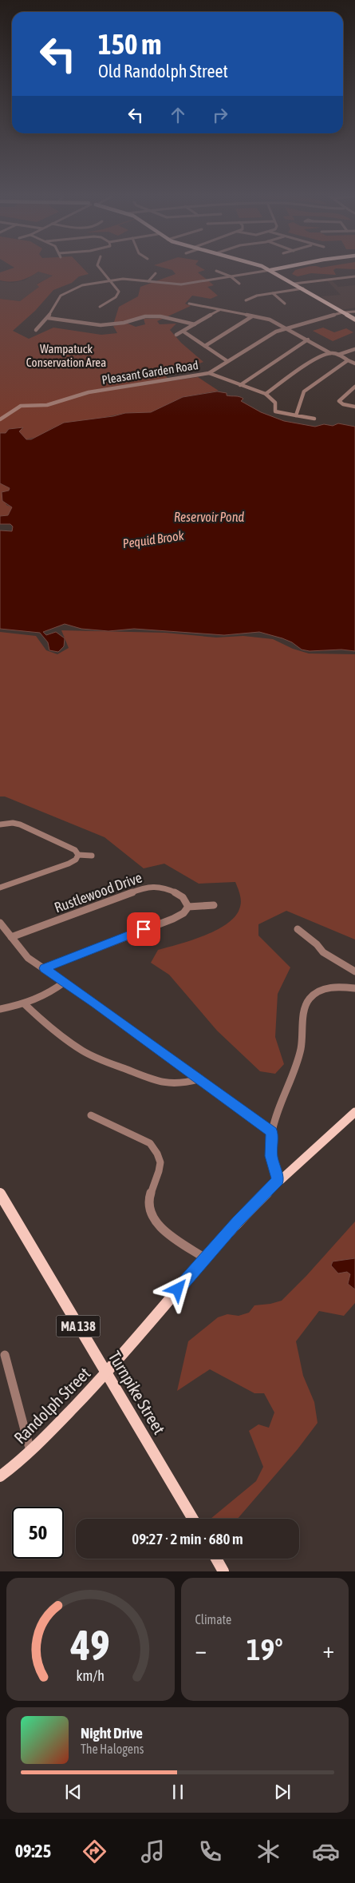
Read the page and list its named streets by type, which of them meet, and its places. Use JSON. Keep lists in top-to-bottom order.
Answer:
{
  "streets": {
    "main road": ["MA 138", "Turnpike Street", "Randolph Street"],
    "street": ["Pleasant Garden Road", "Rustlewood Drive"]
  },
  "crossings": [
    ["Turnpike Street", "Randolph Street"]
  ],
  "water": ["Reservoir Pond", "Pequid Brook"],
  "parks": ["Wampatuck Conservation Area"],
  "page": {
    "turn": ["150 m", "Old Randolph Street"],
    "limit": "50",
    "trip": "09:27 · 2 min · 680 m",
    "tile": "Climate",
    "heat": ["−", "19°", "+"],
    "song": ["Night Drive", "The Halogens"],
    "tabs": "09:25",
    "gauge": ["49", "km/h"]
  }
}
